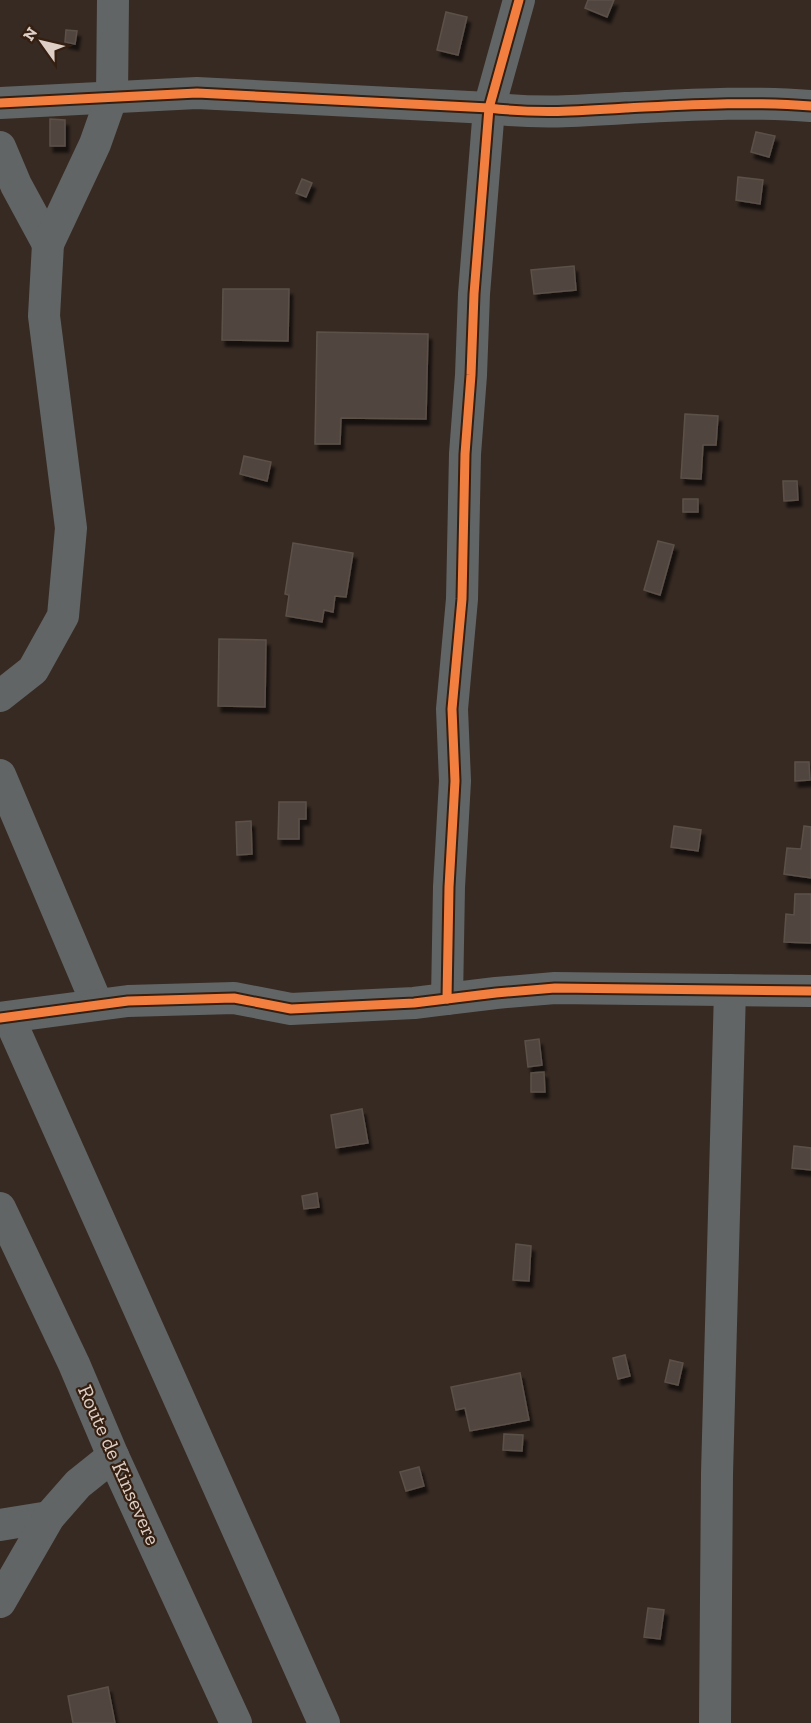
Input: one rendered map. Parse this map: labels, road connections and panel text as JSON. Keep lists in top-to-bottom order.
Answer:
{
  "streets": {
    "street": ["Route de Kinsevere"]
  },
  "north": "top left"
}
